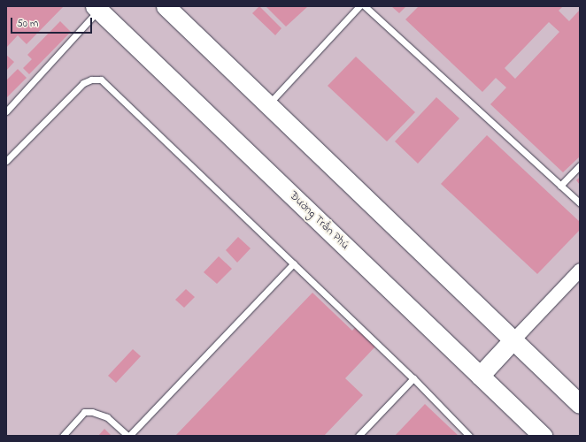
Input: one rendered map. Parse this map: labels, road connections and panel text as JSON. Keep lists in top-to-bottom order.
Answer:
{
  "streets": {
    "main road": ["Đường Trần Phú"]
  },
  "scale_bar": "50 m"
}
